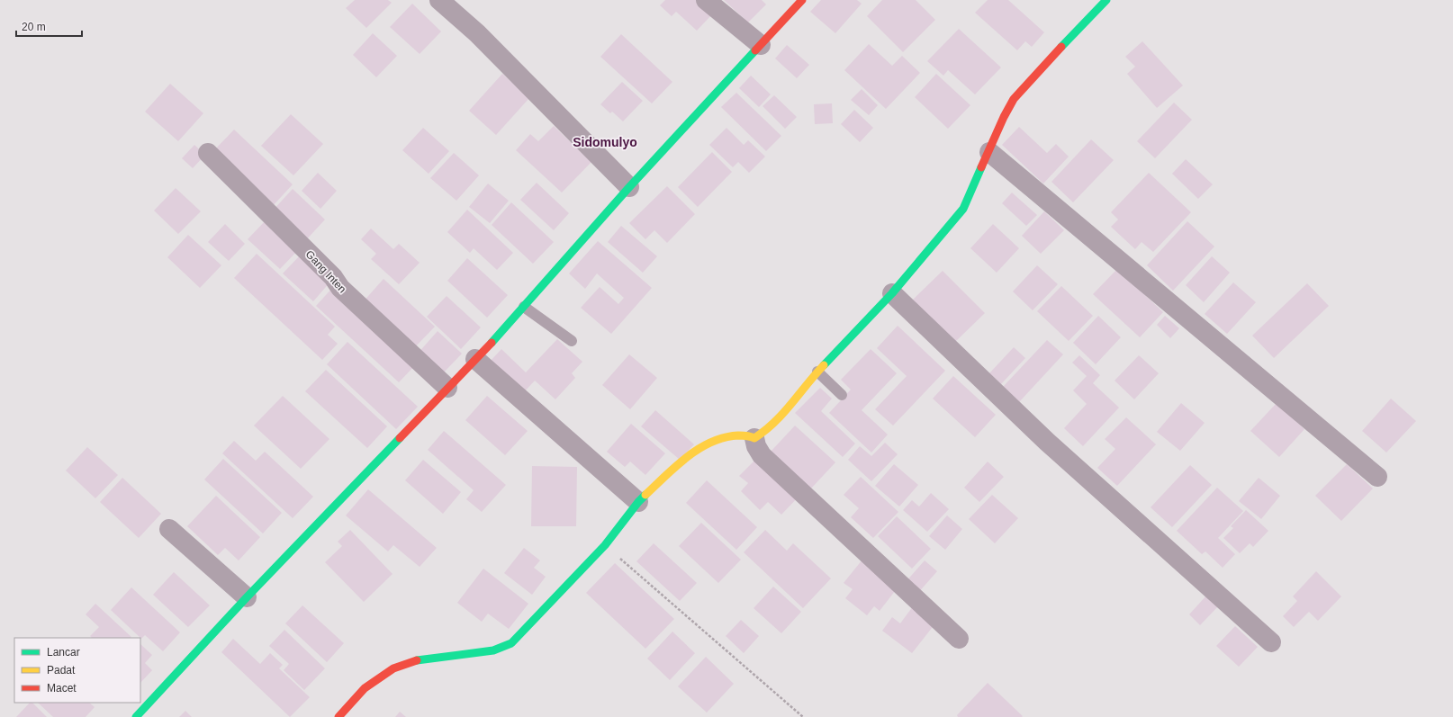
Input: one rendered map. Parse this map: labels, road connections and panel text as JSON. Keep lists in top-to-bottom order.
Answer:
{
  "streets": {
    "street": ["Gang Inten"]
  },
  "districts": ["Sidomulyo"],
  "legend": ["Lancar", "Padat", "Macet"],
  "scale_bar": "20 m"
}
